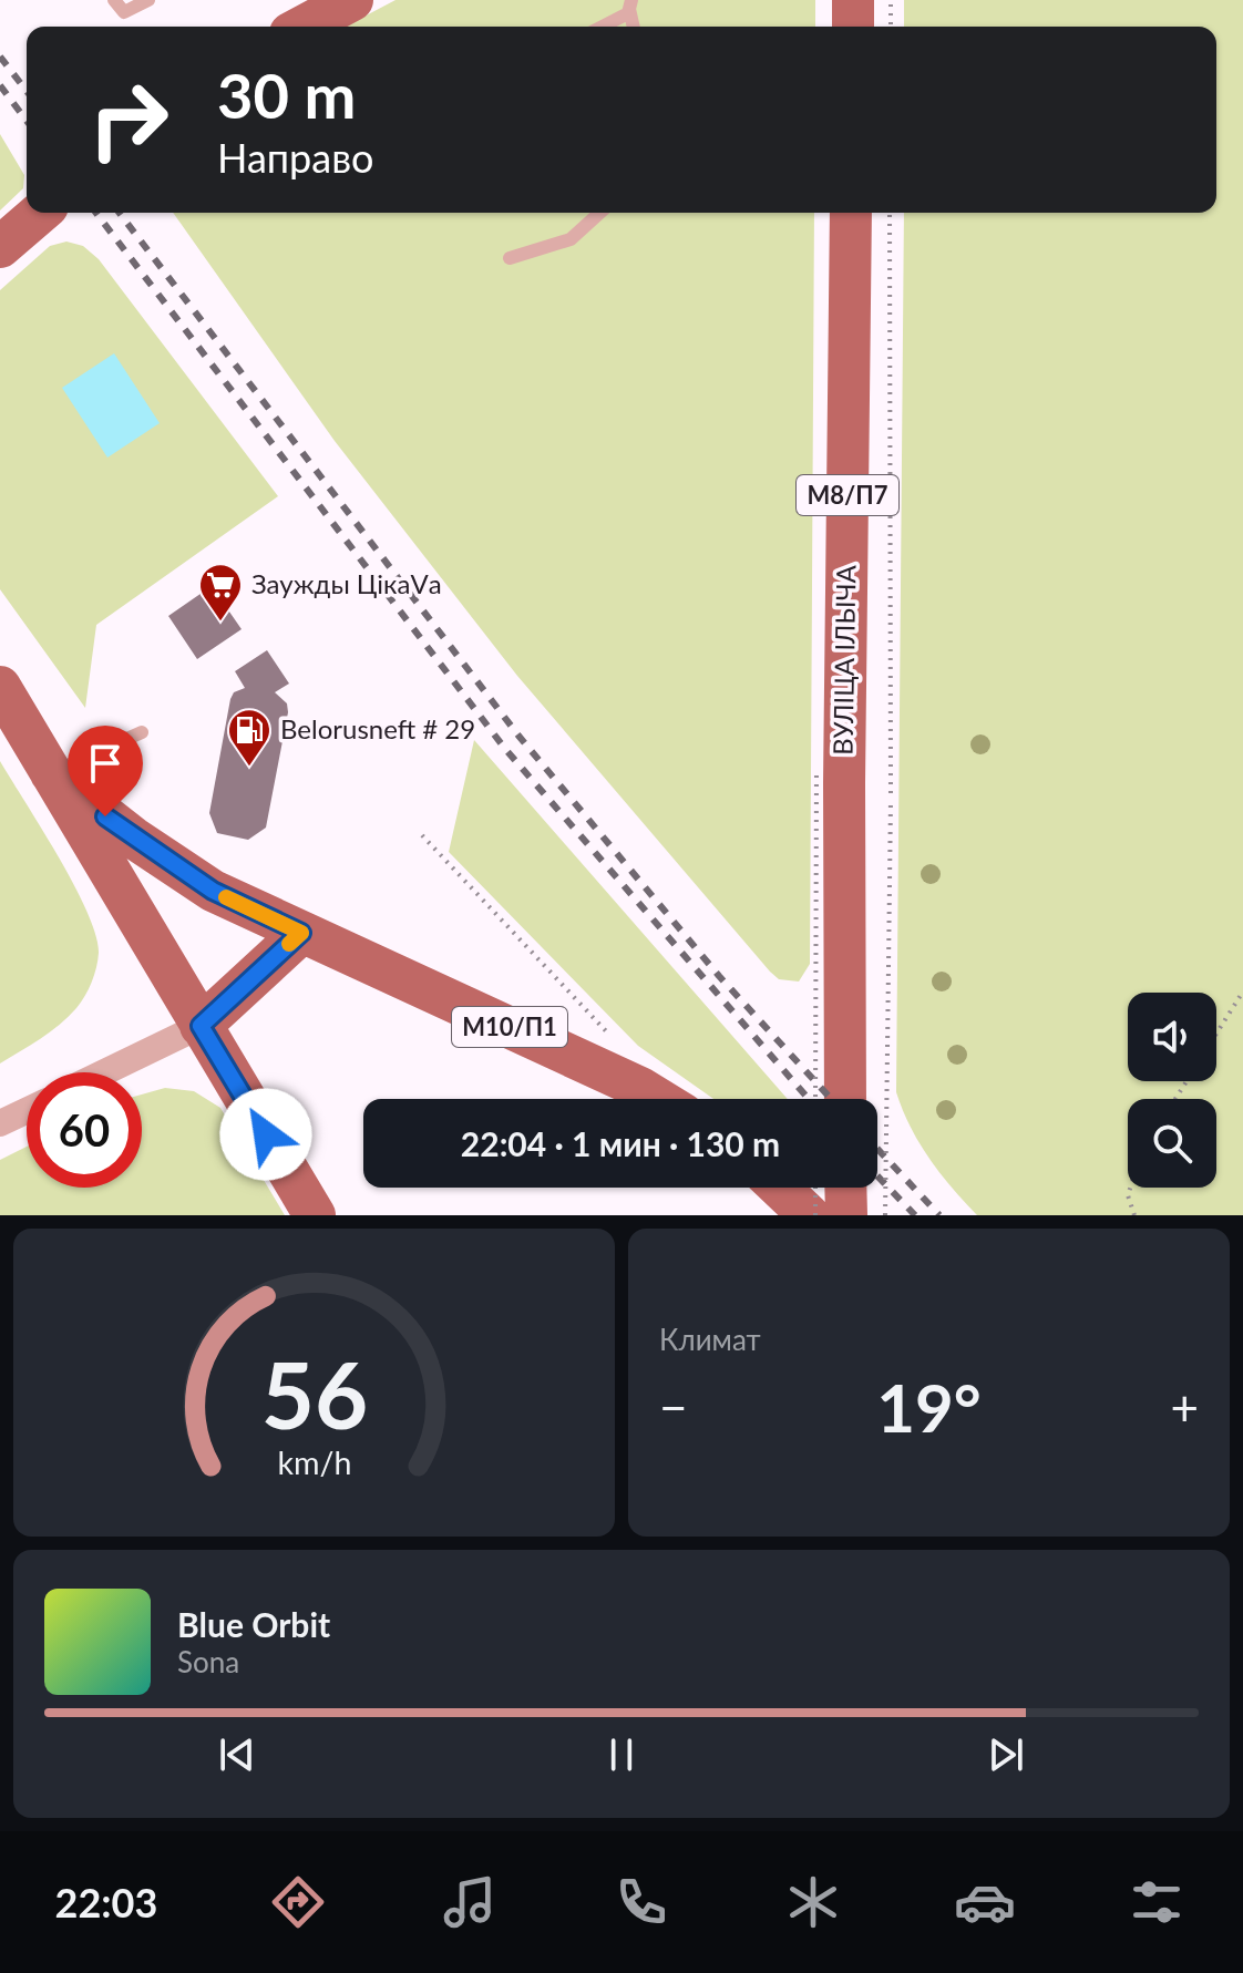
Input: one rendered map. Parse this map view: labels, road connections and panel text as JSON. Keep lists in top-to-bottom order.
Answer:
{
  "streets": {
    "main road": ["М8/П7", "ВУЛІЦА ІЛЬІЧА", "М10/П1"]
  },
  "places": {
    "supermarket": ["Заужды ЦікаVа"],
    "fuel station": ["Belorusneft # 29"]
  },
  "page": {
    "turn": ["30 m", "Направо"],
    "limit": "60",
    "trip": "22:04 · 1 мин · 130 m",
    "tile": "Климат",
    "heat": ["−", "19°", "+"],
    "song": ["Blue Orbit", "Sona"],
    "tabs": "22:03",
    "gauge": ["56", "km/h"]
  }
}
